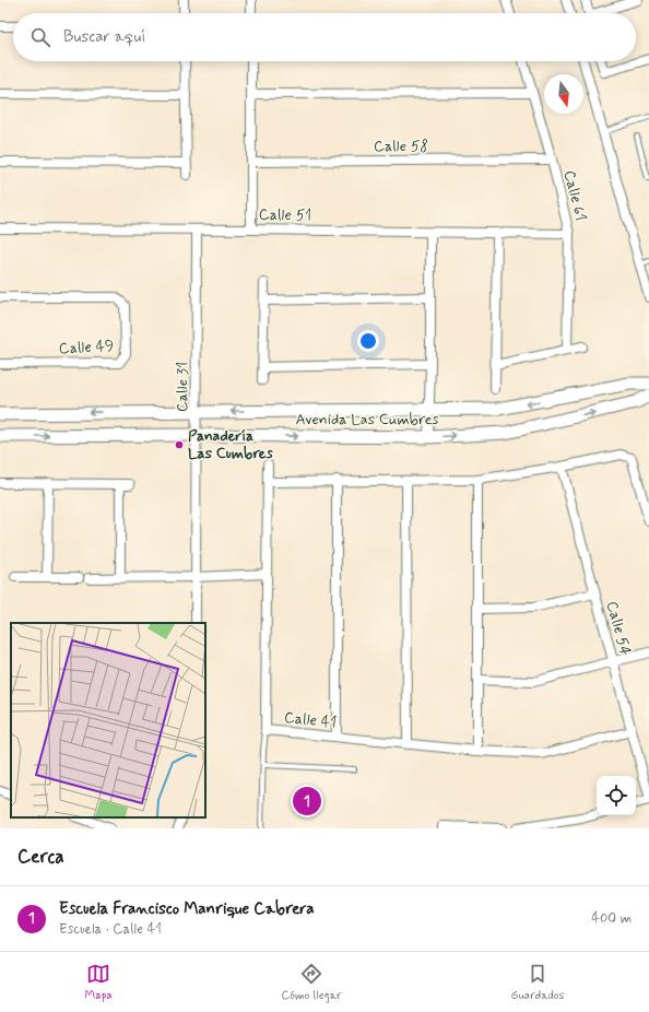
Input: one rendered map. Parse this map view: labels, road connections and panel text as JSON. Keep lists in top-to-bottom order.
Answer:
{
  "streets": {
    "street": [
      "Calle 58",
      "Calle 61",
      "Calle 51",
      "Calle 49",
      "Calle 31",
      "Avenida Las Cumbres",
      "Calle 54",
      "Calle 41"
    ]
  },
  "crossings": [
    ["Calle 58", "Calle 61"],
    ["Calle 61", "Calle 51"],
    ["Calle 51", "Calle 31"],
    ["Calle 31", "Avenida Las Cumbres"],
    ["Calle 54", "Calle 41"]
  ],
  "places": ["Panadería Las Cumbres"],
  "north": "bottom",
  "page": {
    "search": "Buscar aquí",
    "pins": "1",
    "heading": "Cerca",
    "list": [
      {
        "mark": "1",
        "name": "Escuela Francisco Manrique Cabrera",
        "note": "Escuela · Calle 41",
        "value": "400 m"
      }
    ],
    "nav": ["Mapa", "Cómo llegar", "Guardados"]
  }
}
